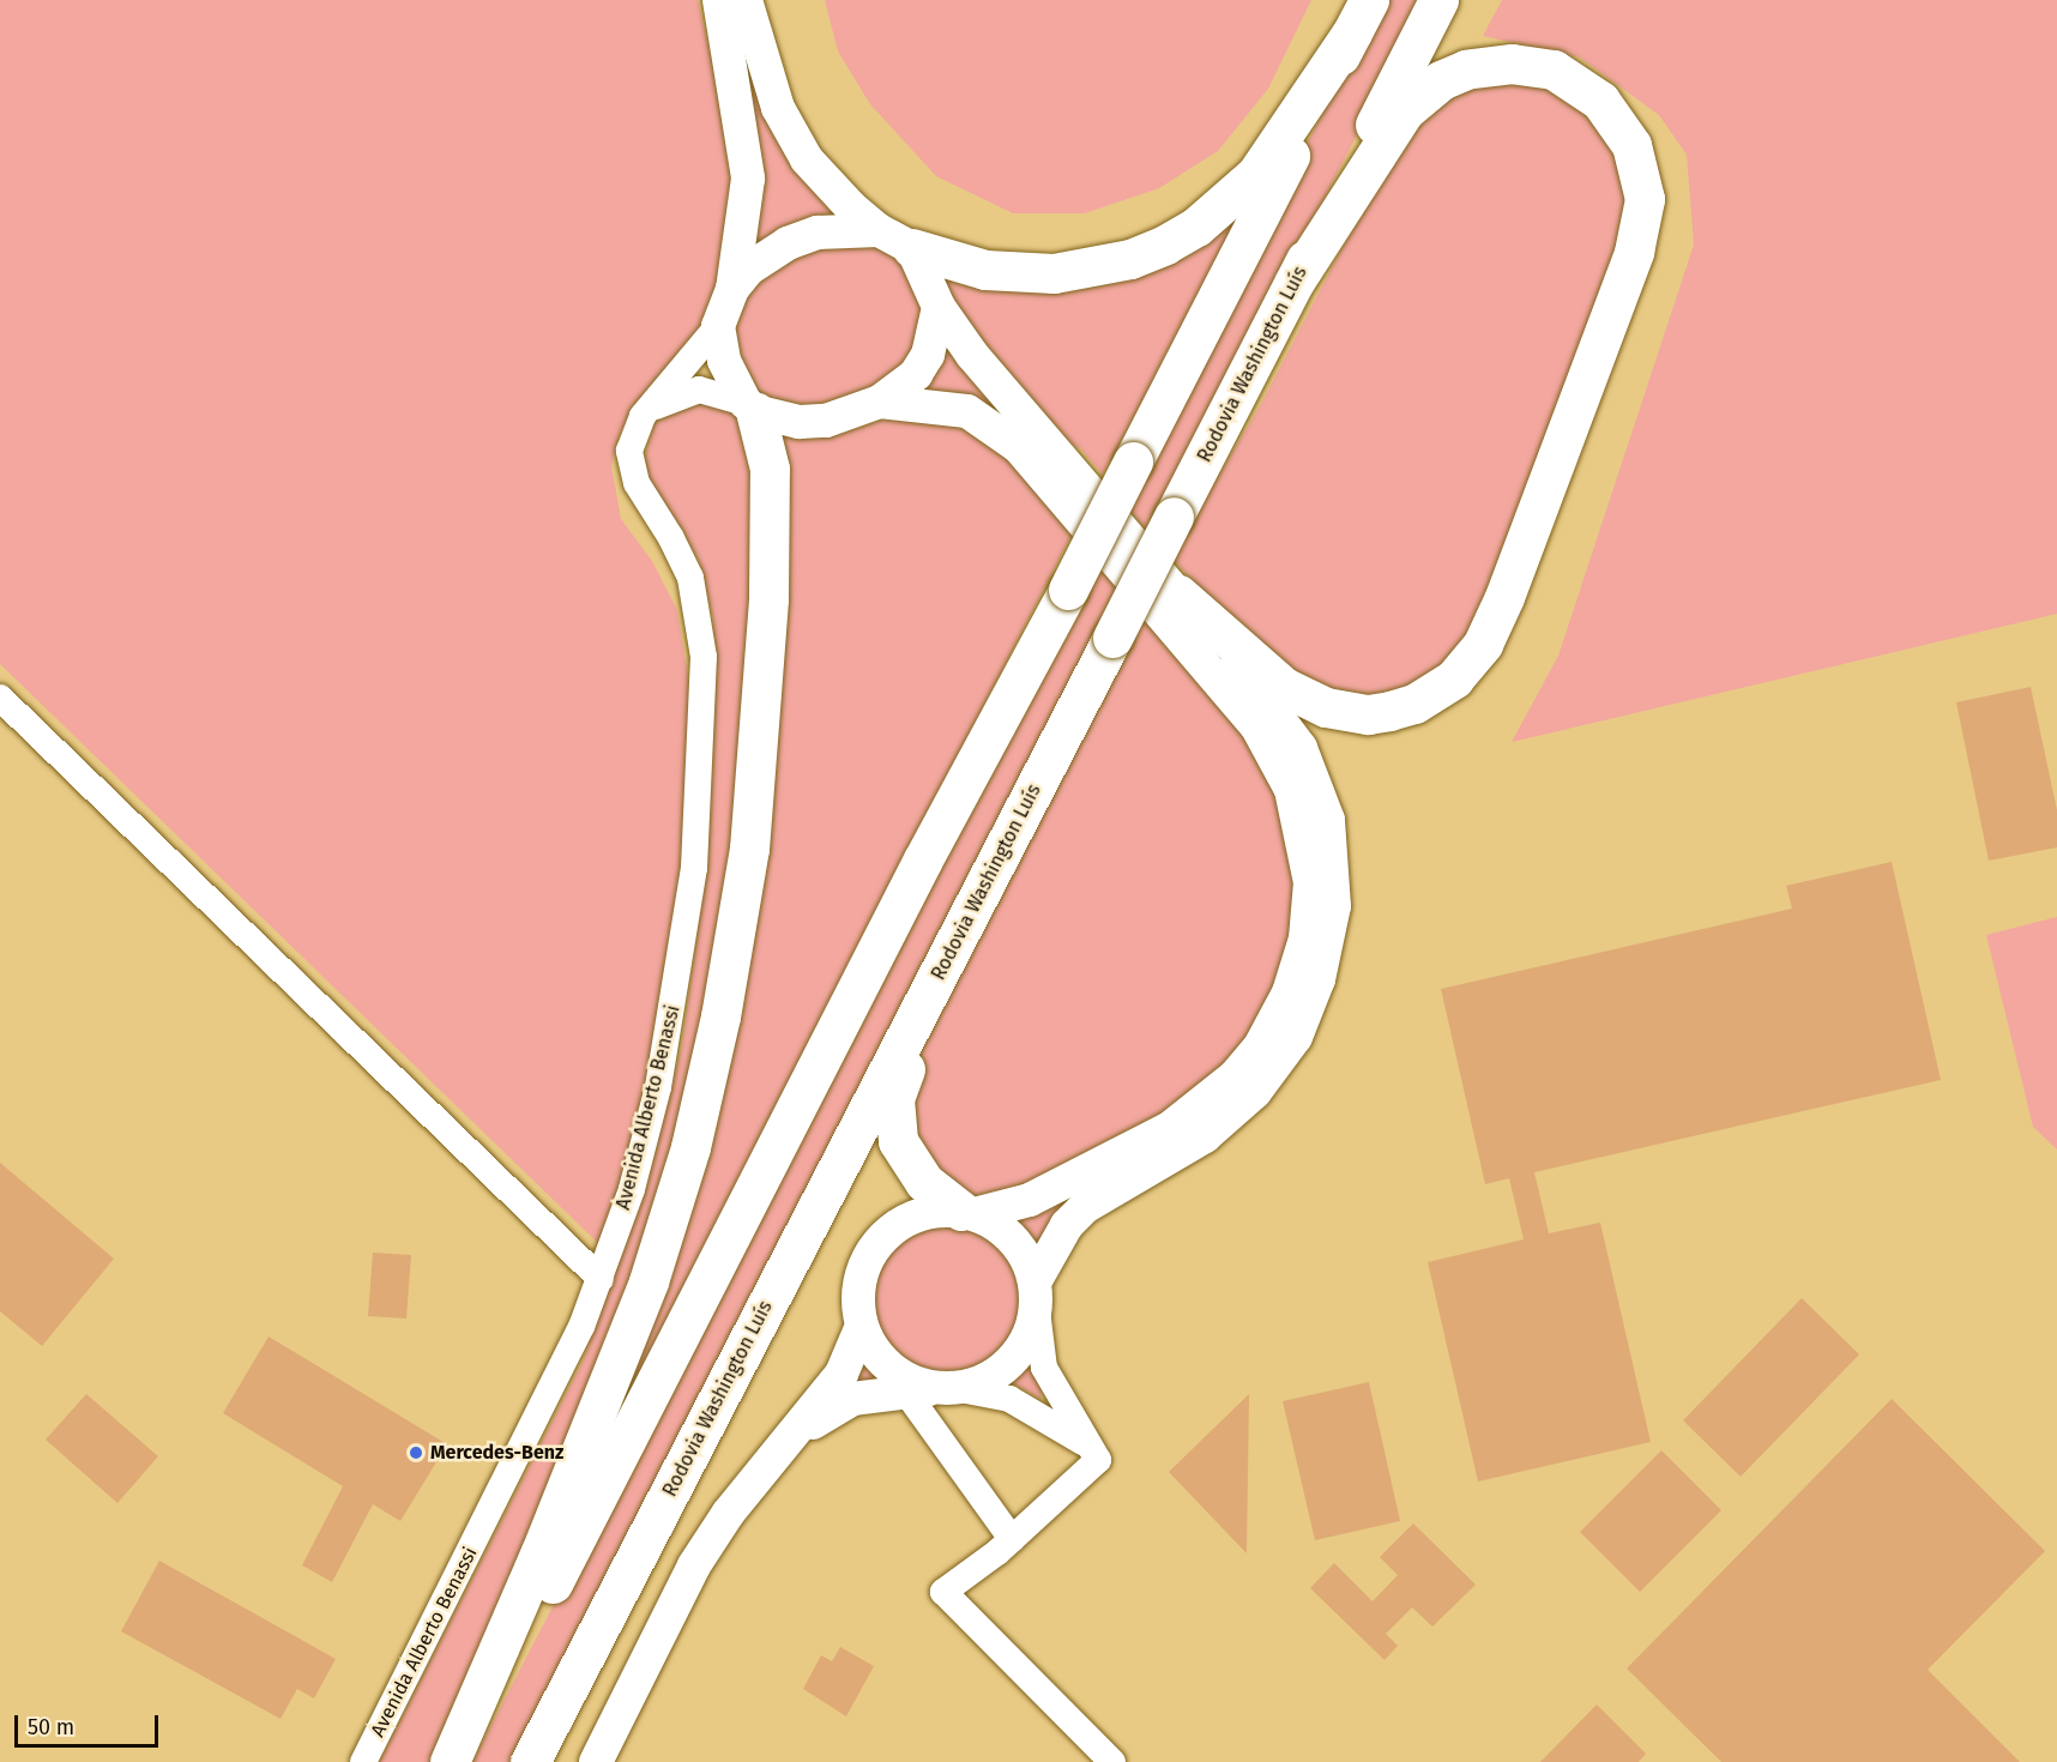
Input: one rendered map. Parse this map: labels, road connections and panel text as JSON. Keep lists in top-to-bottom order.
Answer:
{
  "streets": {
    "highway": ["Rodovia Washington Luís"],
    "street": ["Avenida Alberto Benassi"]
  },
  "places": ["Mercedes-Benz"],
  "scale_bar": "50 m"
}
